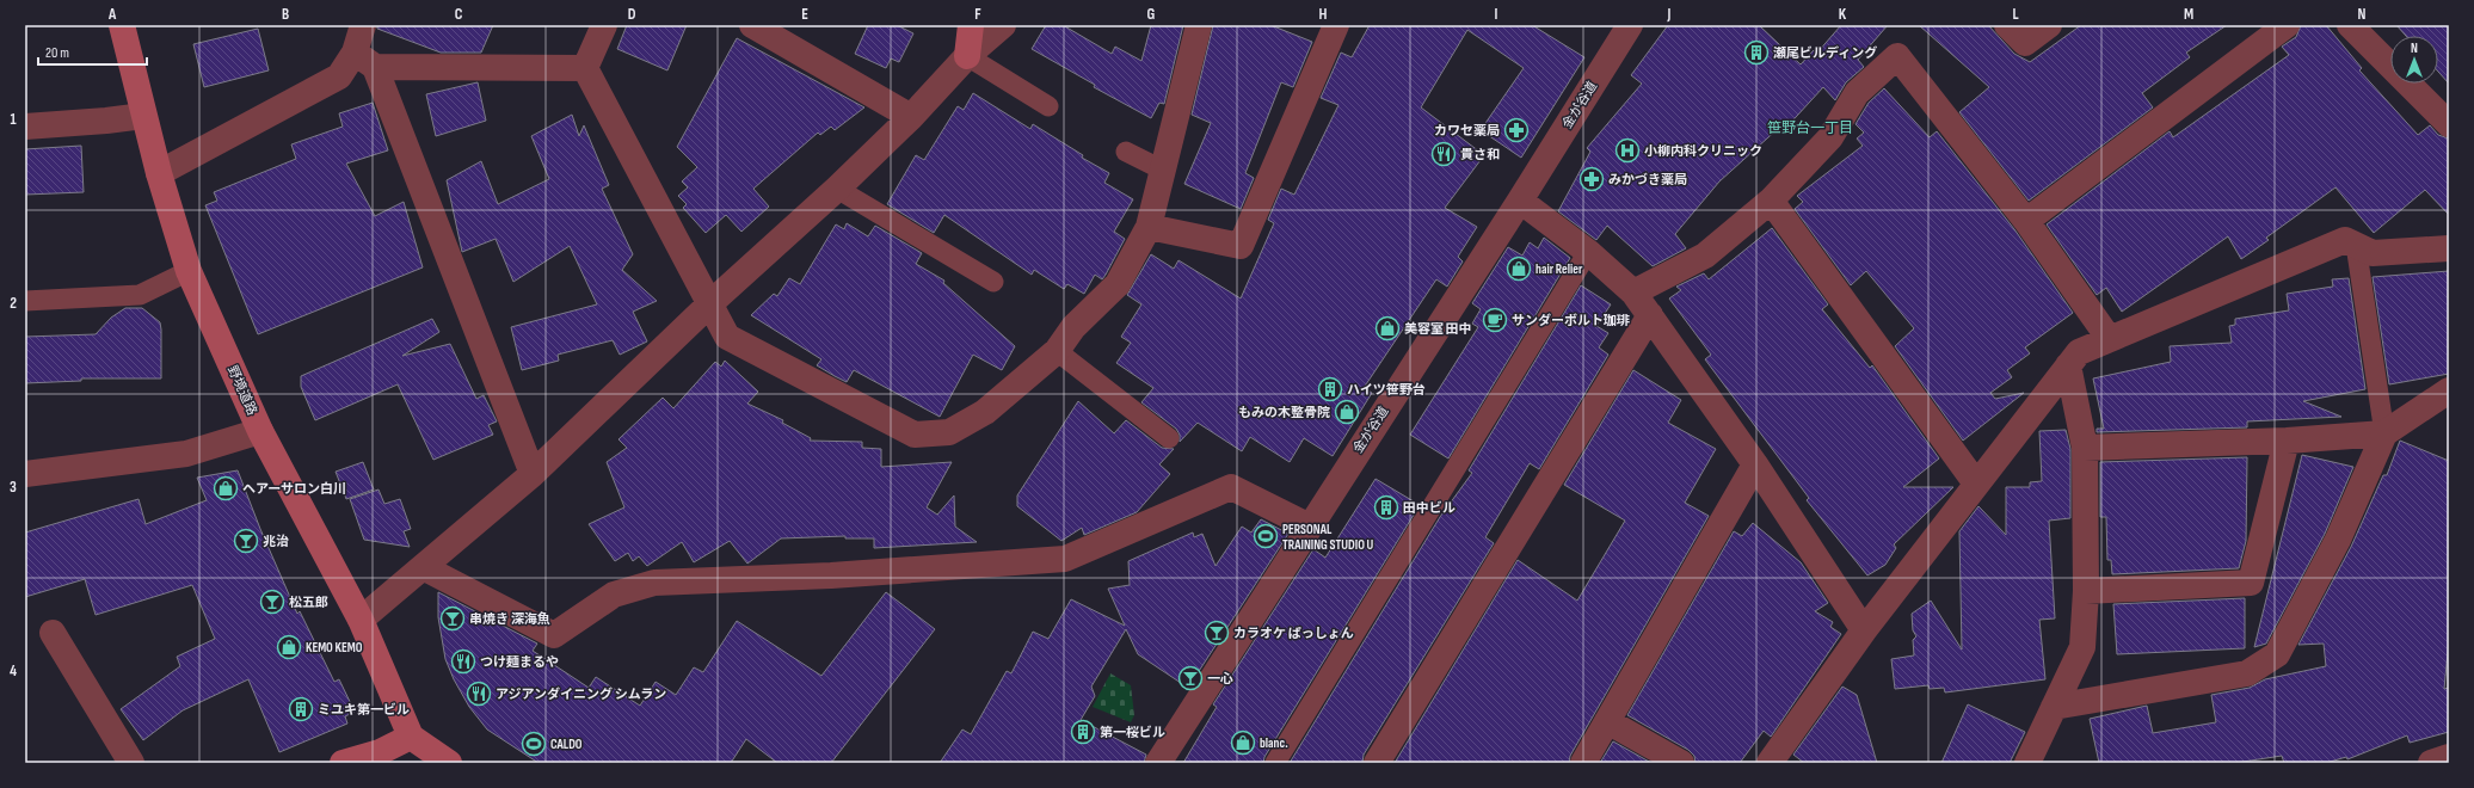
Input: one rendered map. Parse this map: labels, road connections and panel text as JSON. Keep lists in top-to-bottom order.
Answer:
{
  "streets": {
    "street": ["金が谷道", "野境道路"]
  },
  "districts": ["笹野台一丁目"],
  "places": {
    "building": [
      "瀬尾ビルディング",
      "ハイツ笹野台",
      "田中ビル",
      "ミユキ第一ビル",
      "第一桜ビル"
    ],
    "pharmacy": ["カワセ薬局", "みかづき薬局"],
    "hospital": ["小柳内科クリニック"],
    "restaurant": ["貴さ和", "つけ麺まるや", "アジアンダイニング シムラン"],
    "shop": [
      "hair Relier",
      "美容室 田中",
      "もみの木整骨院",
      "ヘアーサロン白川",
      "KEMO KEMO",
      "blanc."
    ],
    "cafe": ["サンダーボルト珈琲"],
    "sports": ["PERSONAL TRAINING STUDIO U", "CALDO"],
    "bar": [
      "兆治",
      "松五郎",
      "串焼き 深海魚",
      "カラオケ ぱっしょん",
      "一心"
    ]
  },
  "scale_bar": "20 m",
  "north": "top",
  "grid": {
    "columns": [
      "A",
      "B",
      "C",
      "D",
      "E",
      "F",
      "G",
      "H",
      "I",
      "J",
      "K",
      "L",
      "M",
      "N"
    ],
    "rows": [
      "1",
      "2",
      "3",
      "4"
    ]
  }
}
